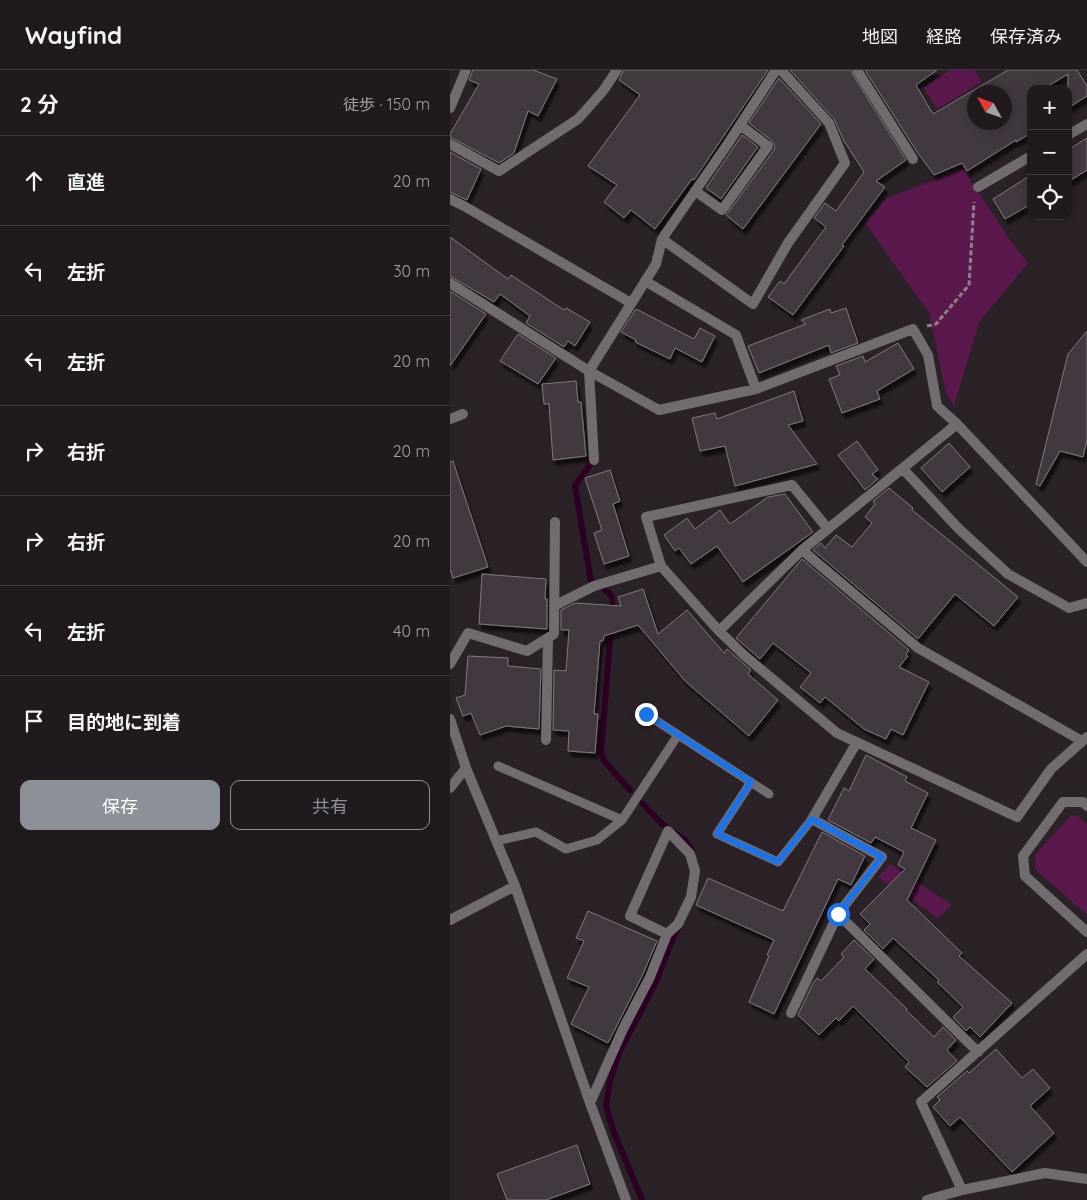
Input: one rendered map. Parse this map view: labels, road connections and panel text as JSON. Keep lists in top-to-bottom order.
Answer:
{
  "north": "top left",
  "page": {
    "header": "Wayfind",
    "nav": ["地図", "経路", "保存済み"],
    "heading": ["2 分", "徒歩 · 150 m"],
    "map_buttons": ["+", "−"],
    "list": [
      ["直進", "20 m"],
      ["左折", "30 m"],
      ["左折", "20 m"],
      ["右折", "20 m"],
      ["右折", "20 m"],
      ["左折", "40 m"],
      "目的地に到着"
    ],
    "buttons": ["保存", "共有"]
  }
}
